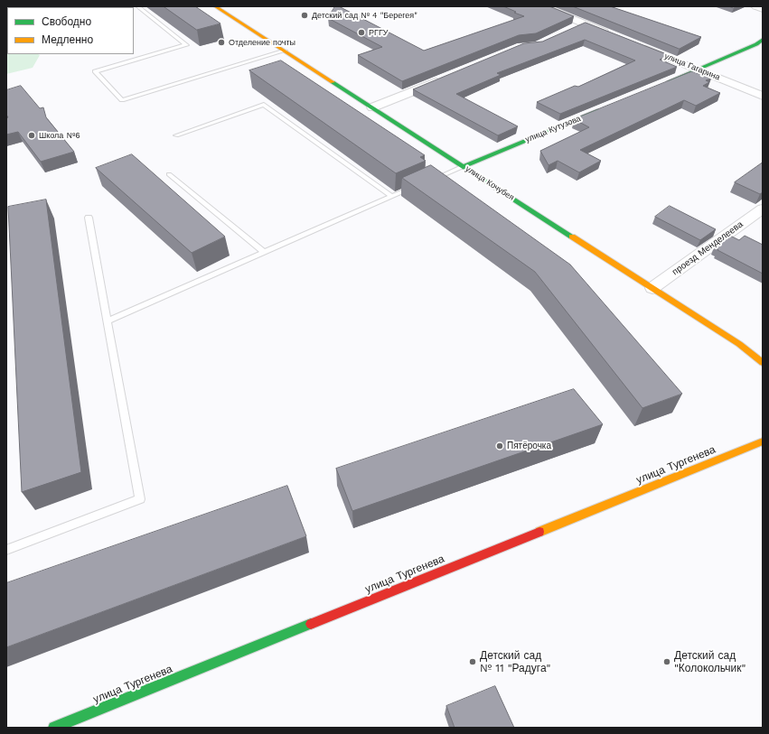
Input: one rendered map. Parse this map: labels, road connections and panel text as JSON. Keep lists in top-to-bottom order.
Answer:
{
  "streets": {
    "street": [
      "улица Гагарина",
      "улица Кутузова",
      "улица Кочубея",
      "проезд Менделеева",
      "улица Тургенева"
    ]
  },
  "crossings": [
    ["улица Кутузова", "улица Кочубея"],
    ["улица Кочубея", "проезд Менделеева"]
  ],
  "places": [
    "Детский сад № 4 \"Берегея\"",
    "РГГУ",
    "Отделение почты",
    "Школа №6",
    "Пятёрочка",
    "Детский сад № 11 \"Радуга\"",
    "Детский сад \"Колокольчик\""
  ],
  "legend": ["Свободно", "Медленно"]
}
